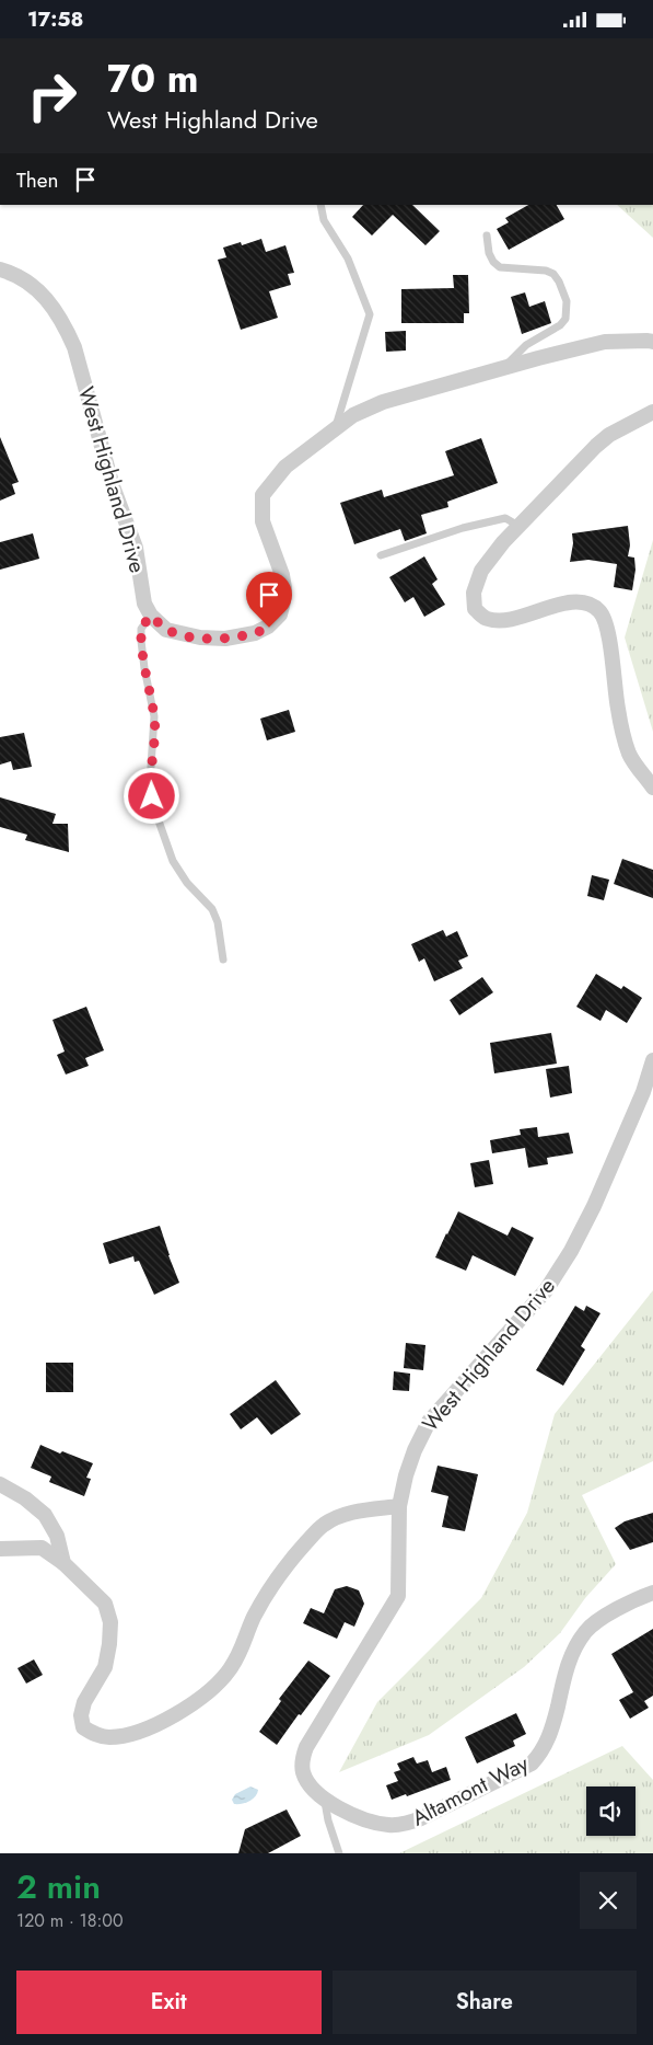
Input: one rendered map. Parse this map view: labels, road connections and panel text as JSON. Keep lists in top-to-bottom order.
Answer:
{
  "streets": {
    "street": ["West Highland Drive", "Altamont Way"]
  },
  "crossings": [
    ["West Highland Drive", "Altamont Way"]
  ],
  "page": {
    "status": "17:58",
    "turn": ["70 m", "West Highland Drive"],
    "then": "Then",
    "heading": ["2 min", "120 m · 18:00"],
    "buttons": ["Exit", "Share"]
  }
}
